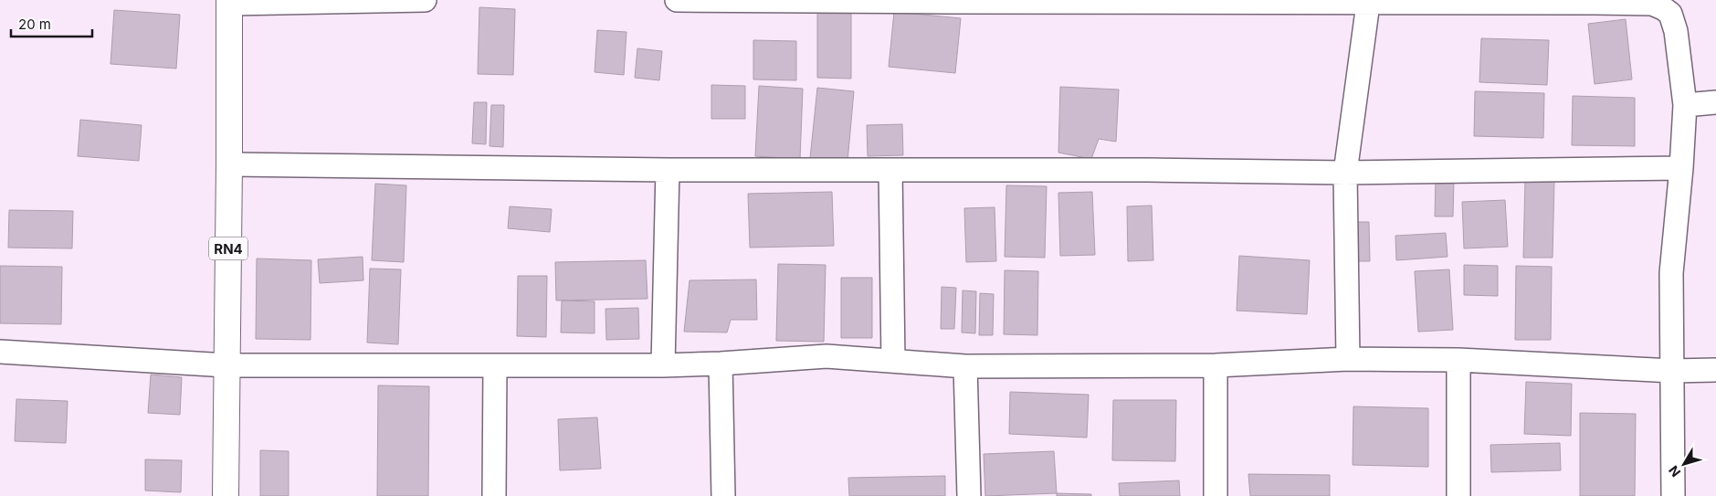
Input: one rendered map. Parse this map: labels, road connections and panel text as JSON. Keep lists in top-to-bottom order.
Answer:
{
  "streets": {
    "highway": ["RN4"]
  },
  "scale_bar": "20 m",
  "north": "bottom left"
}
